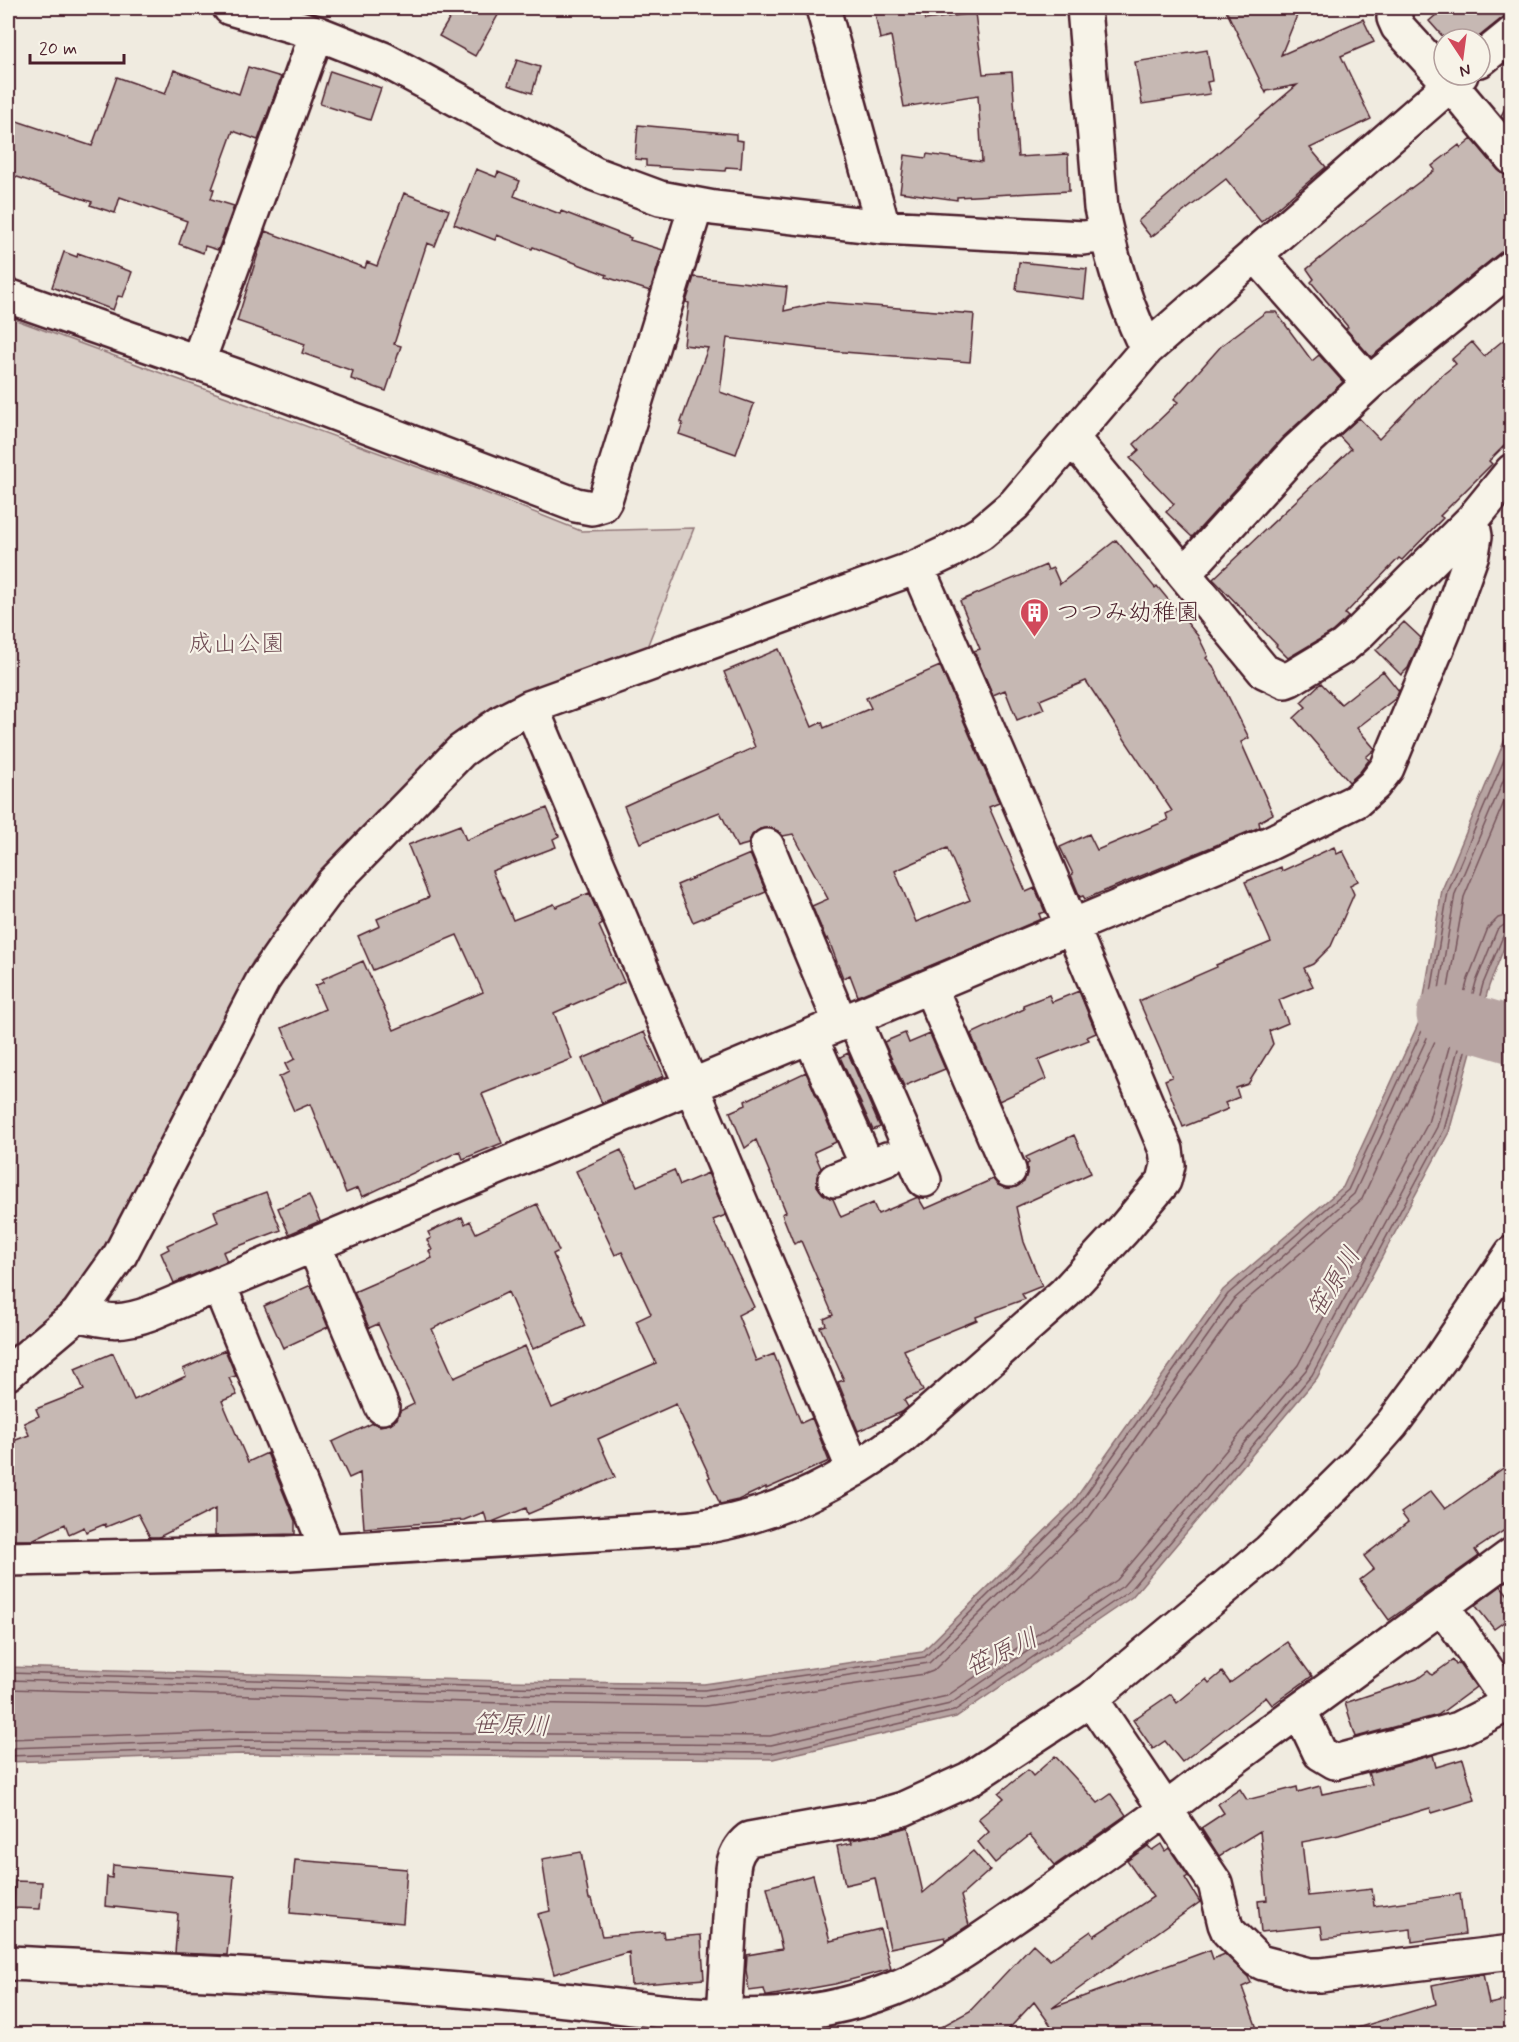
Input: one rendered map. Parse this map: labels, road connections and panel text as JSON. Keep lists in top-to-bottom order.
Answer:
{
  "water": ["笹原川"],
  "parks": ["成山公園"],
  "places": {
    "building": ["つつみ幼稚園"]
  },
  "scale_bar": "20 m",
  "north": "bottom"
}
